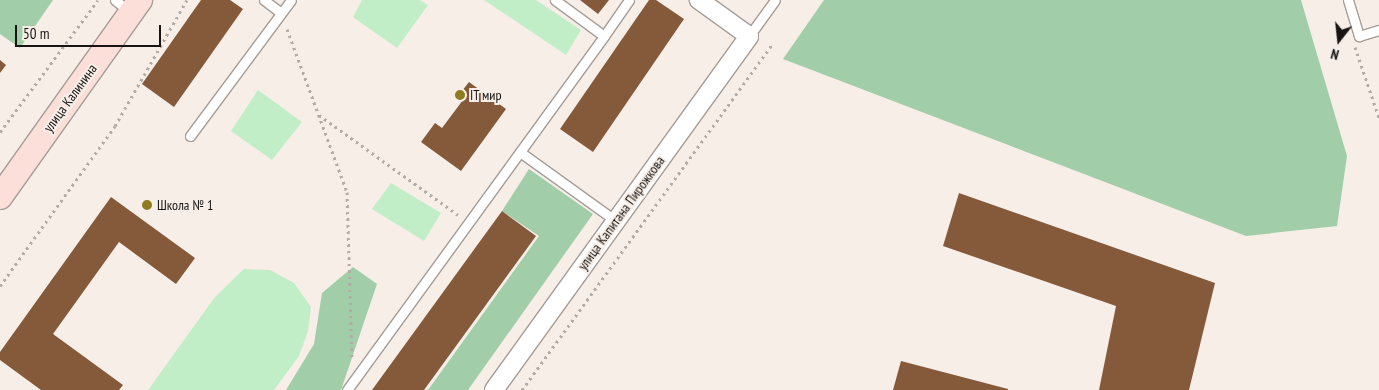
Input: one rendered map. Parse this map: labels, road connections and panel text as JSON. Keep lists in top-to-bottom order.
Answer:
{
  "streets": {
    "main road": ["улица Калинина"],
    "street": ["улица Капитана Пирожкова"]
  },
  "places": ["IT мир", "Школа № 1"],
  "scale_bar": "50 m",
  "north": "bottom"
}
